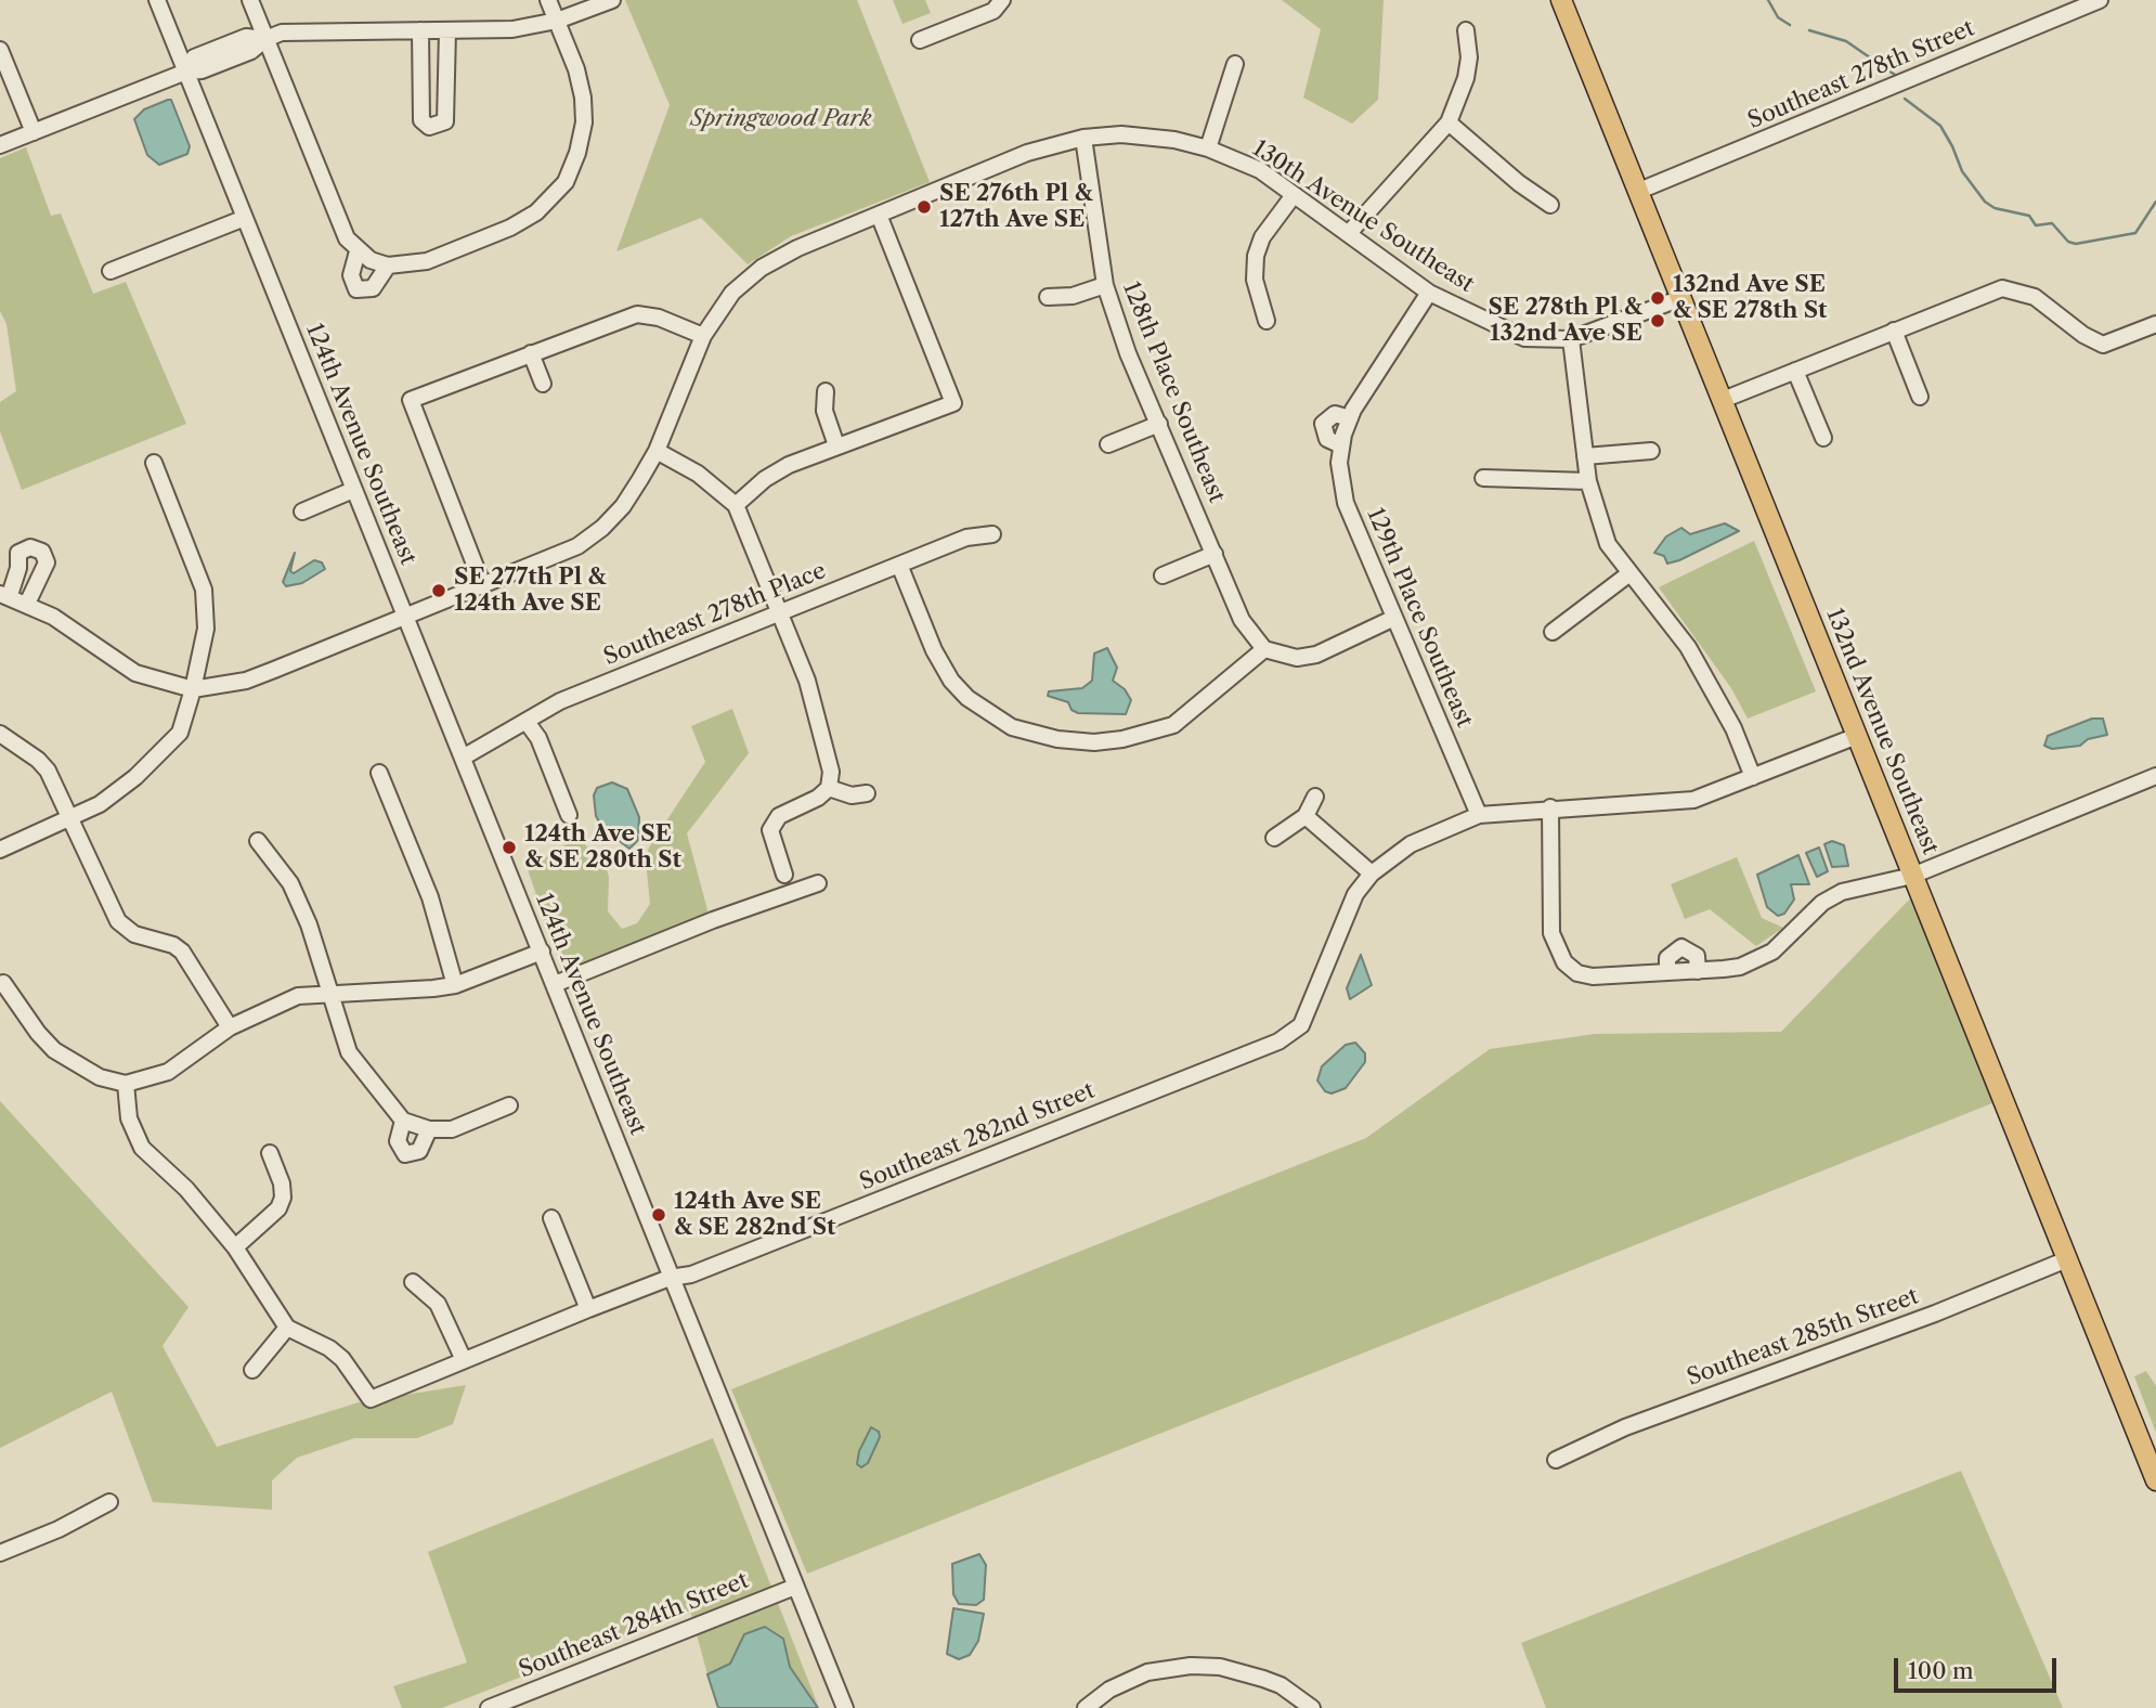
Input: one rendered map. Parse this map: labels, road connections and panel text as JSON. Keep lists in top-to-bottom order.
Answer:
{
  "streets": {
    "main road": ["132nd Avenue Southeast"],
    "street": [
      "Southeast 278th Street",
      "130th Avenue Southeast",
      "128th Place Southeast",
      "124th Avenue Southeast",
      "Southeast 278th Place",
      "129th Place Southeast",
      "Southeast 282nd Street",
      "Southeast 285th Street",
      "Southeast 284th Street"
    ]
  },
  "crossings": [
    ["Southeast 278th Street", "132nd Avenue Southeast"],
    ["130th Avenue Southeast", "128th Place Southeast"],
    ["130th Avenue Southeast", "124th Avenue Southeast"],
    ["124th Avenue Southeast", "Southeast 278th Place"],
    ["124th Avenue Southeast", "Southeast 282nd Street"],
    ["124th Avenue Southeast", "Southeast 284th Street"],
    ["132nd Avenue Southeast", "Southeast 285th Street"]
  ],
  "parks": ["Springwood Park"],
  "places": [
    "SE 276th Pl & 127th Ave SE",
    "132nd Ave SE & SE 278th St",
    "SE 278th Pl & 132nd Ave SE",
    "SE 277th Pl & 124th Ave SE",
    "124th Ave SE & SE 280th St",
    "124th Ave SE & SE 282nd St"
  ],
  "scale_bar": "100 m"
}
